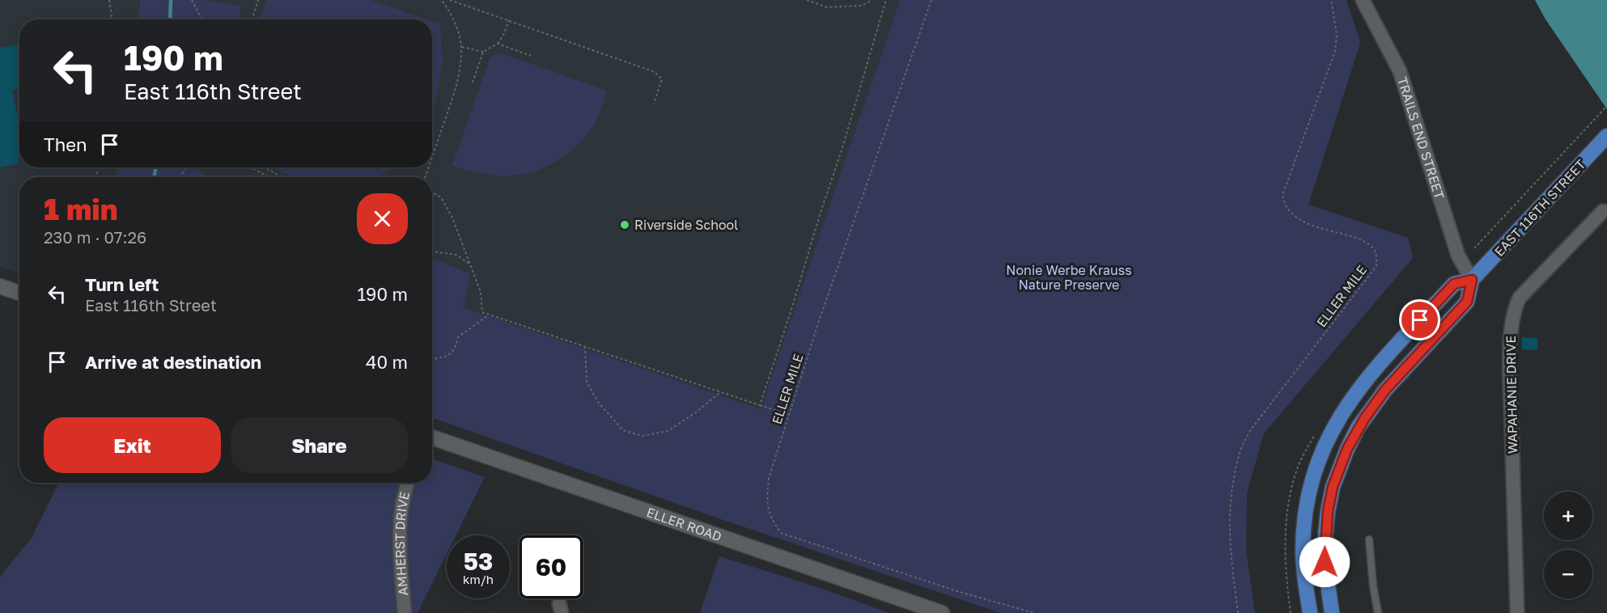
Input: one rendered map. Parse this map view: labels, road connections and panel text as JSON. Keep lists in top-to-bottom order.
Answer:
{
  "streets": {
    "main road": ["EAST 116TH STREET"],
    "street": [
      "TRAILS END STREET",
      "WAPAHANIE DRIVE",
      "ELLER ROAD",
      "AMHERST DRIVE"
    ],
    "path": ["ELLER MILE"]
  },
  "crossings": [
    ["TRAILS END STREET", "EAST 116TH STREET"]
  ],
  "parks": ["Nonie Werbe Krauss Nature Preserve"],
  "places": ["Riverside School"],
  "page": {
    "turn": ["190 m", "East 116th Street"],
    "then": "Then",
    "heading": ["1 min", "230 m · 07:26"],
    "list": [
      {
        "name": "Turn left",
        "note": "East 116th Street",
        "value": "190 m"
      },
      {
        "name": "Arrive at destination",
        "value": "40 m"
      }
    ],
    "buttons": ["Exit", "Share"],
    "map_buttons": ["+", "−"],
    "speed": "53 km/h",
    "limit": "60"
  }
}
